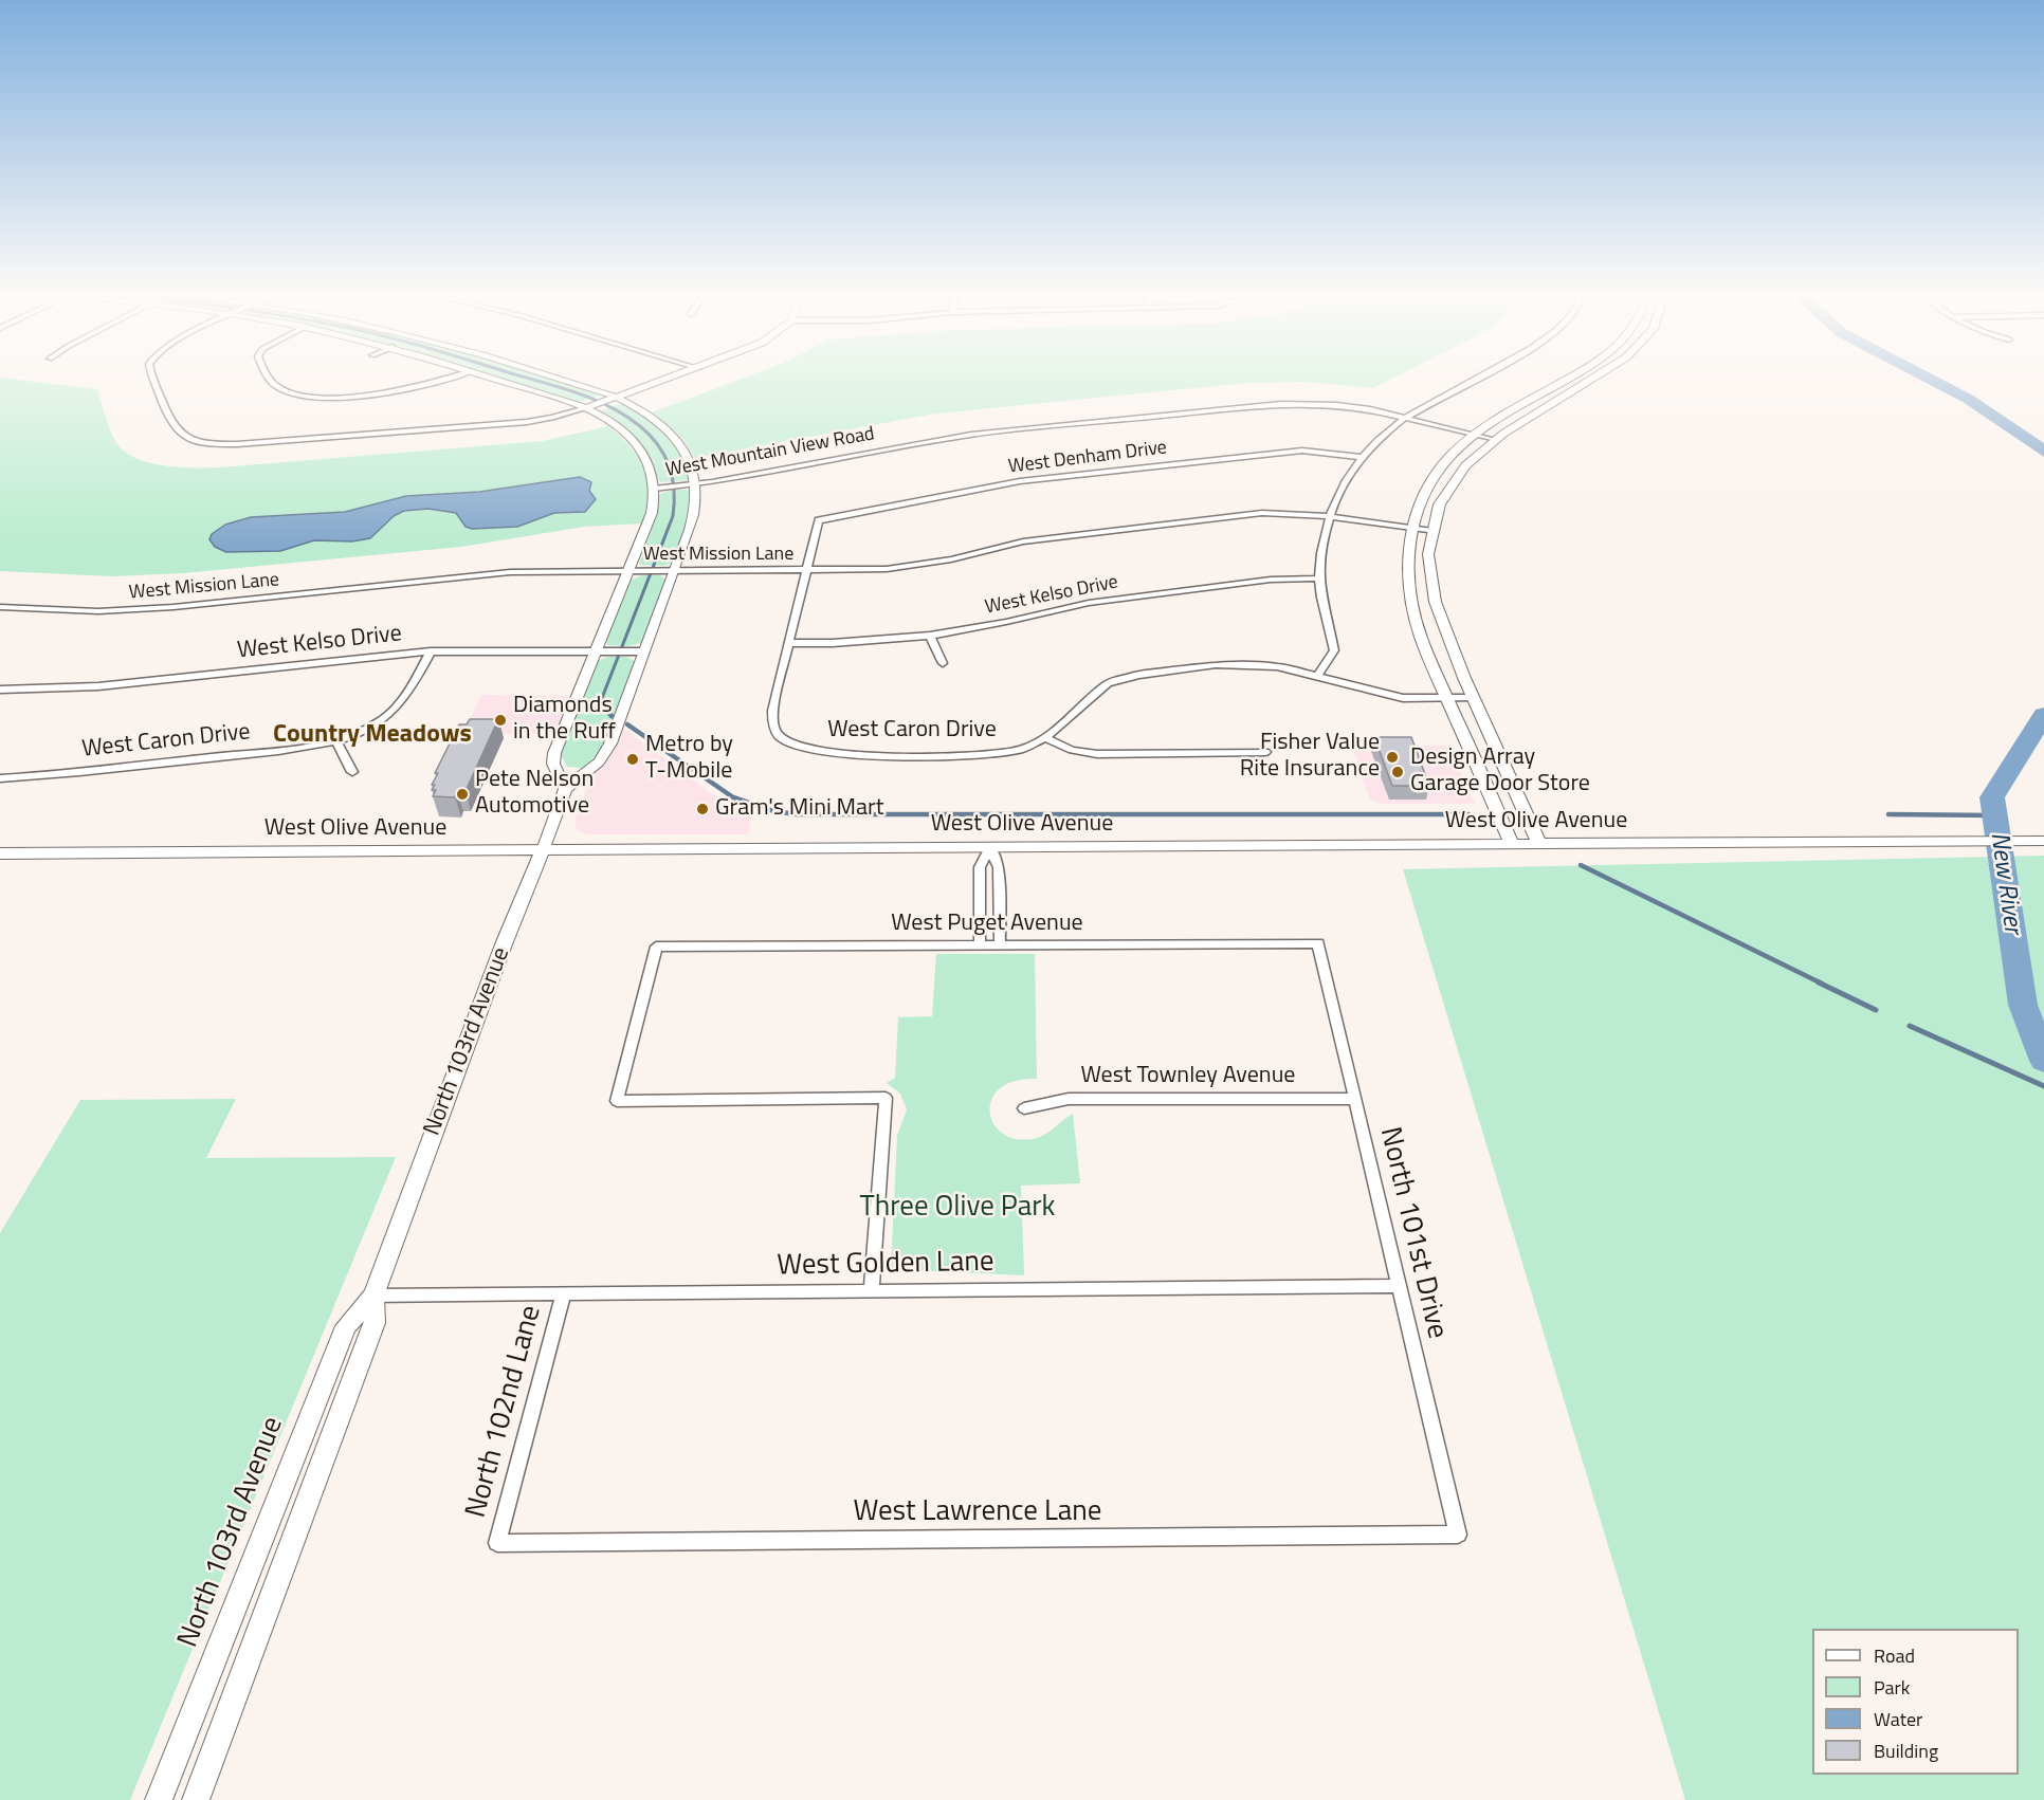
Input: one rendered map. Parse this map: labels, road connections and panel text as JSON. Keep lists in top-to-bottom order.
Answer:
{
  "streets": {
    "main road": ["West Olive Avenue", "North 103rd Avenue"],
    "street": [
      "West Mountain View Road",
      "West Denham Drive",
      "West Mission Lane",
      "West Kelso Drive",
      "West Caron Drive",
      "West Puget Avenue",
      "West Townley Avenue",
      "North 101st Drive",
      "West Golden Lane",
      "North 102nd Lane",
      "West Lawrence Lane"
    ]
  },
  "crossings": [
    ["West Denham Drive", "West Mission Lane"],
    ["West Kelso Drive", "West Caron Drive"],
    ["West Olive Avenue", "North 103rd Avenue"],
    ["West Puget Avenue", "North 101st Drive"],
    ["West Puget Avenue", "West Golden Lane"],
    ["North 103rd Avenue", "West Golden Lane"],
    ["West Townley Avenue", "North 101st Drive"],
    ["North 101st Drive", "West Golden Lane"],
    ["North 101st Drive", "West Lawrence Lane"],
    ["West Golden Lane", "North 102nd Lane"],
    ["North 102nd Lane", "West Lawrence Lane"]
  ],
  "districts": ["Country Meadows"],
  "water": ["New River"],
  "parks": ["Three Olive Park"],
  "places": [
    "Diamonds in the Ruff",
    "Fisher Value Rite Insurance",
    "Metro by T-Mobile",
    "Design Array Garage Door Store",
    "Pete Nelson Automotive",
    "Gram's Mini Mart"
  ],
  "legend": [
    "Road",
    "Park",
    "Water",
    "Building"
  ]
}
